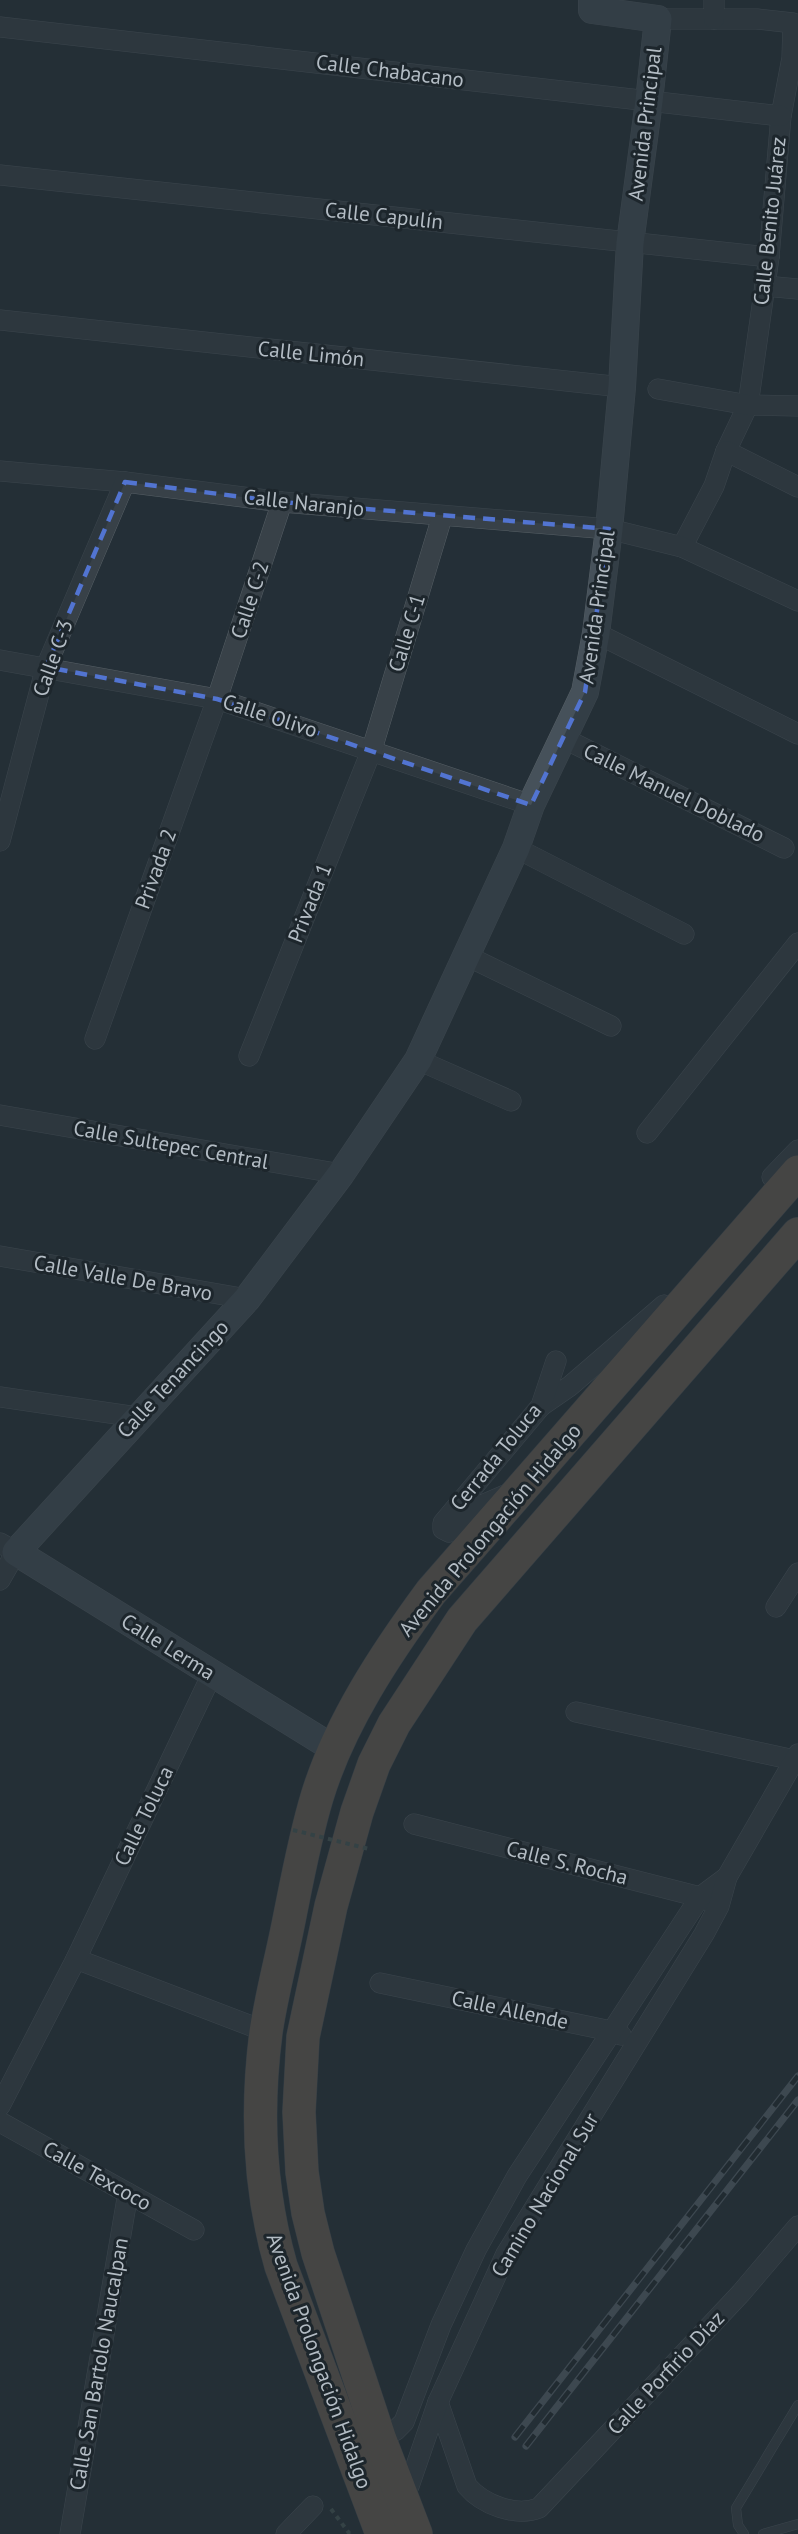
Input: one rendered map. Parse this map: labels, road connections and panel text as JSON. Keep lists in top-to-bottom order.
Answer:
{
  "streets": {
    "highway": ["Avenida Prolongación Hidalgo"],
    "street": [
      "Calle Chabacano",
      "Avenida Principal",
      "Calle Capulín",
      "Calle Benito Juárez",
      "Calle Limón",
      "Calle Naranjo",
      "Calle C-2",
      "Calle C-1",
      "Calle C-3",
      "Calle Olivo",
      "Calle Manuel Doblado",
      "Privada 2",
      "Privada 1",
      "Calle Sultepec Central",
      "Calle Valle De Bravo",
      "Calle Tenancingo",
      "Cerrada Toluca",
      "Calle Lerma",
      "Calle Toluca",
      "Calle S. Rocha",
      "Calle Allende",
      "Calle Texcoco",
      "Camino Nacional Sur",
      "Calle San Bartolo Naucalpan",
      "Calle Porfirio Díaz"
    ]
  },
  "crossings": [
    ["Calle Chabacano", "Avenida Principal"],
    ["Calle Chabacano", "Calle Benito Juárez"],
    ["Avenida Principal", "Calle Capulín"],
    ["Avenida Principal", "Calle Benito Juárez"],
    ["Avenida Principal", "Calle Limón"],
    ["Avenida Principal", "Calle Naranjo"],
    ["Avenida Principal", "Calle Olivo"],
    ["Avenida Principal", "Calle Manuel Doblado"],
    ["Avenida Principal", "Calle Sultepec Central"],
    ["Avenida Principal", "Calle Tenancingo"],
    ["Calle Capulín", "Calle Benito Juárez"],
    ["Calle Benito Juárez", "Calle Naranjo"],
    ["Calle Naranjo", "Calle C-2"],
    ["Calle Naranjo", "Calle C-1"],
    ["Calle Naranjo", "Calle C-3"],
    ["Calle C-2", "Calle Olivo"],
    ["Calle C-2", "Privada 2"],
    ["Calle C-1", "Calle Olivo"],
    ["Calle C-1", "Privada 1"],
    ["Calle C-3", "Calle Olivo"],
    ["Calle Olivo", "Privada 2"],
    ["Calle Olivo", "Privada 1"],
    ["Calle Sultepec Central", "Calle Tenancingo"],
    ["Calle Valle De Bravo", "Calle Tenancingo"],
    ["Calle Tenancingo", "Calle Lerma"],
    ["Cerrada Toluca", "Avenida Prolongación Hidalgo"],
    ["Avenida Prolongación Hidalgo", "Calle Lerma"],
    ["Avenida Prolongación Hidalgo", "Camino Nacional Sur"],
    ["Calle Lerma", "Calle Toluca"],
    ["Calle S. Rocha", "Camino Nacional Sur"],
    ["Calle Allende", "Camino Nacional Sur"],
    ["Calle Texcoco", "Calle San Bartolo Naucalpan"],
    ["Camino Nacional Sur", "Calle Porfirio Díaz"]
  ]
}
